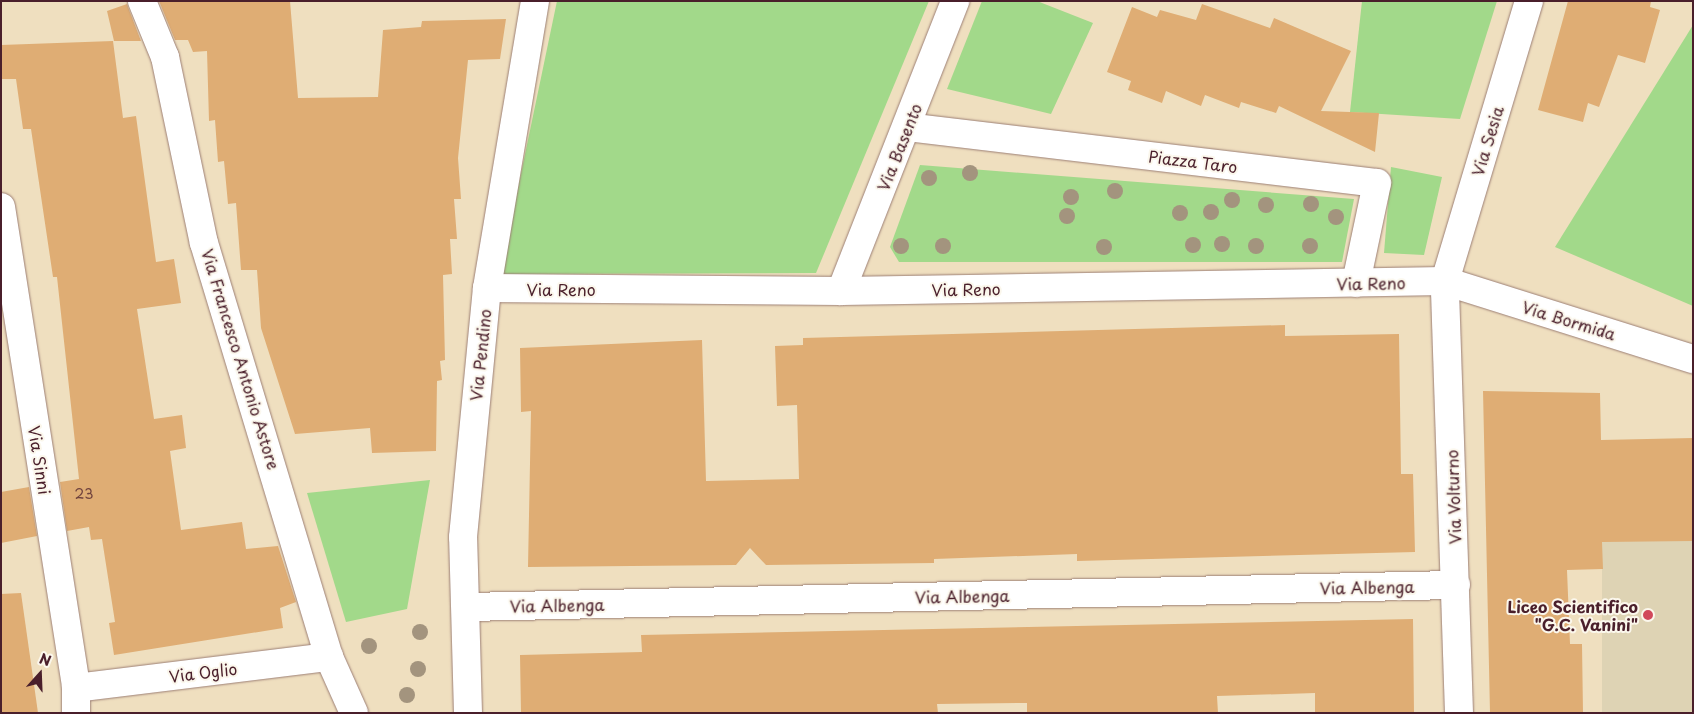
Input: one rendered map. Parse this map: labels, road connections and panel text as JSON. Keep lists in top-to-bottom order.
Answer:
{
  "streets": {
    "street": [
      "Via Sesia",
      "Via Basento",
      "Piazza Taro",
      "Via Reno",
      "Via Bormida",
      "Via Pendino",
      "Via Francesco Antonio Astore",
      "Via Sinni",
      "Via Volturno",
      "Via Albenga",
      "Via Oglio"
    ]
  },
  "crossings": [
    ["Via Sesia", "Via Reno"],
    ["Via Sesia", "Via Bormida"],
    ["Via Sesia", "Via Volturno"],
    ["Via Basento", "Piazza Taro"],
    ["Via Basento", "Via Reno"],
    ["Piazza Taro", "Via Reno"],
    ["Via Reno", "Via Bormida"],
    ["Via Reno", "Via Pendino"],
    ["Via Reno", "Via Volturno"],
    ["Via Bormida", "Via Volturno"],
    ["Via Pendino", "Via Albenga"],
    ["Via Francesco Antonio Astore", "Via Oglio"],
    ["Via Sinni", "Via Oglio"],
    ["Via Volturno", "Via Albenga"]
  ],
  "places": ["Liceo Scientifico \"G.C. Vanini\""],
  "house_numbers": ["23"],
  "north": "top"
}
